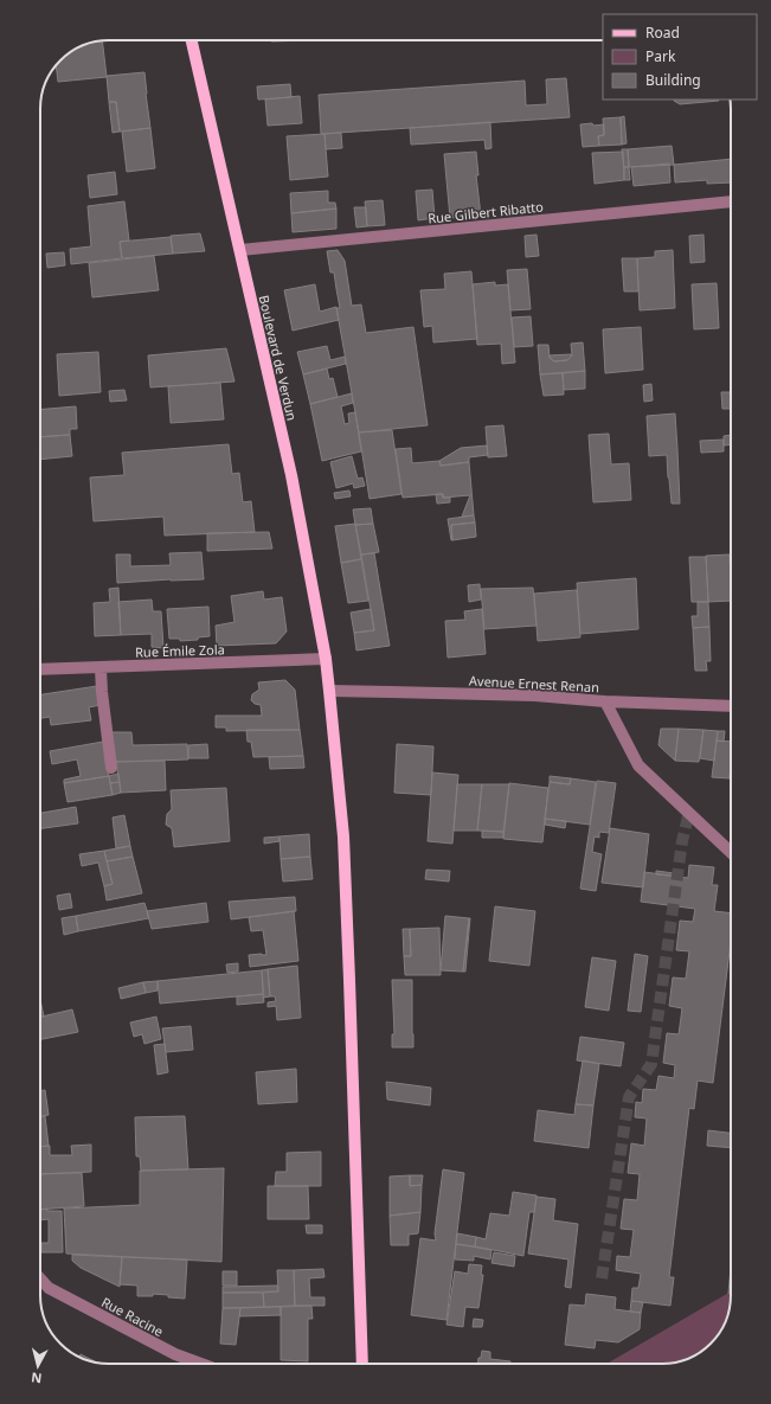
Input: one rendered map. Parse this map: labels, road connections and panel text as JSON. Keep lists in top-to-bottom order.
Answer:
{
  "streets": {
    "main road": ["Boulevard de Verdun"],
    "street": [
      "Rue Gilbert Ribatto",
      "Rue Émile Zola",
      "Avenue Ernest Renan",
      "Rue Racine"
    ]
  },
  "crossings": [
    ["Rue Gilbert Ribatto", "Boulevard de Verdun"],
    ["Boulevard de Verdun", "Rue Émile Zola"],
    ["Boulevard de Verdun", "Avenue Ernest Renan"]
  ],
  "legend": ["Road", "Park", "Building"],
  "north": "bottom"
}
